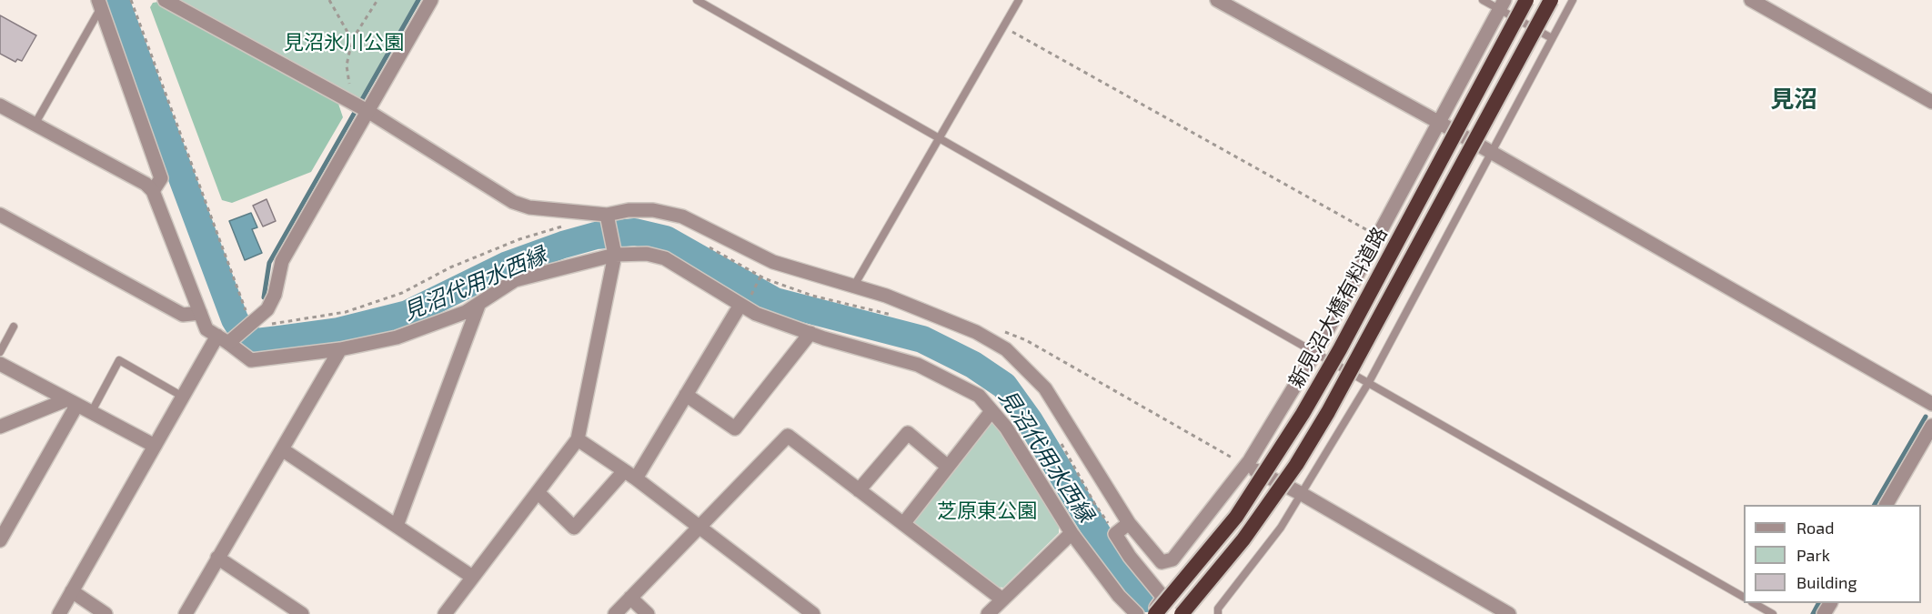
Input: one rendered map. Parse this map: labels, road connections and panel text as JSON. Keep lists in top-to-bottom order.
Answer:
{
  "streets": {
    "highway": ["新見沼大橋有料道路"]
  },
  "districts": ["見沼"],
  "water": ["見沼代用水西縁"],
  "parks": ["見沼氷川公園", "芝原東公園"],
  "legend": ["Road", "Park", "Building"]
}
